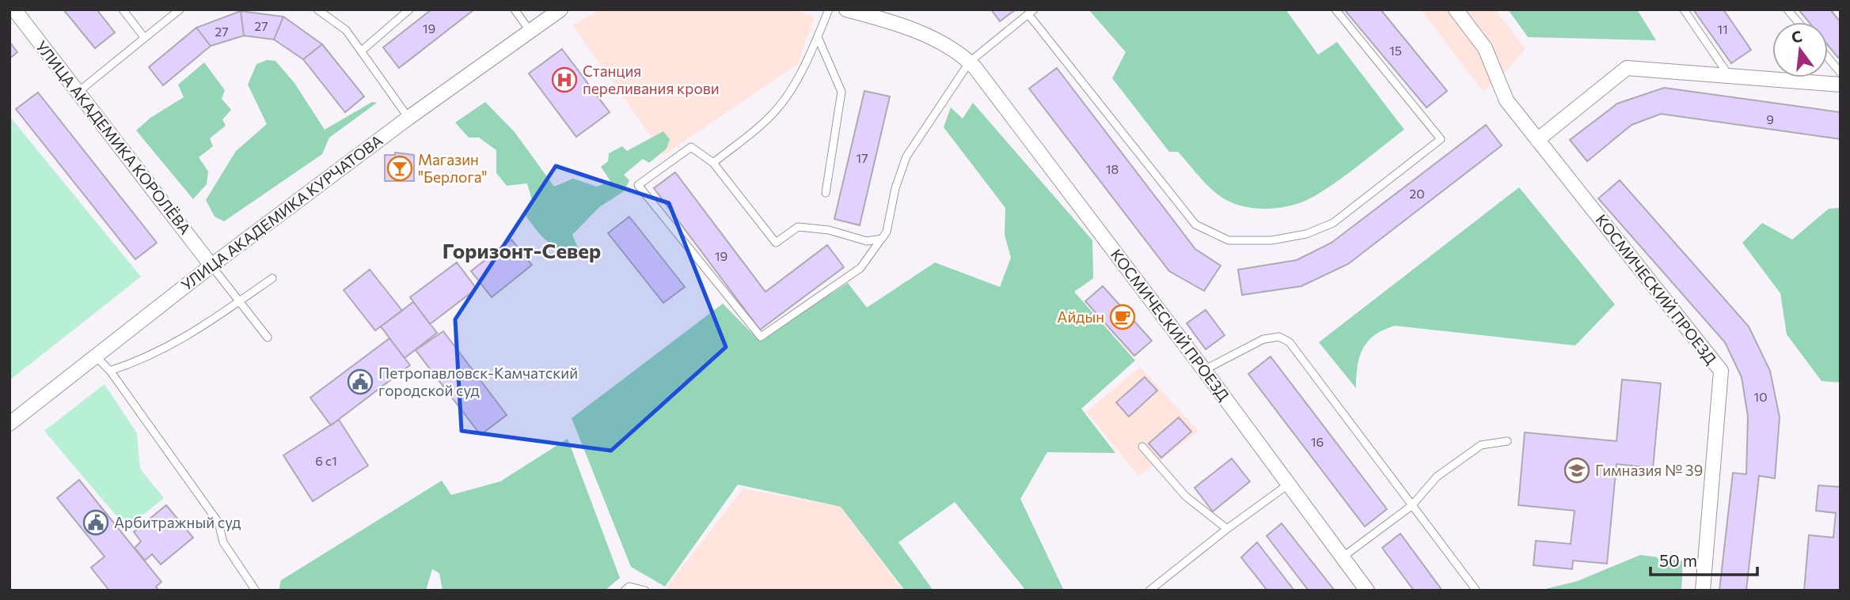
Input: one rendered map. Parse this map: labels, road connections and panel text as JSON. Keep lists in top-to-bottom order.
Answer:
{
  "streets": {
    "street": ["УЛИЦА АКАДЕМИКА КОРОЛЁВА", "УЛИЦА АКАДЕМИКА КУРЧАТОВА", "КОСМИЧЕСКИЙ ПРОЕЗД"]
  },
  "crossings": [
    ["УЛИЦА АКАДЕМИКА КОРОЛЁВА", "УЛИЦА АКАДЕМИКА КУРЧАТОВА"]
  ],
  "districts": ["Горизонт-Север"],
  "places": {
    "hospital": ["Станция переливания крови"],
    "bar": ["Магазин \"Берлога\""],
    "cafe": ["Айдын"],
    "public building": ["Петропавловск-Камчатский городской суд", "Арбитражный суд"],
    "school or university": ["Гимназия № 39"]
  },
  "house_numbers": [
    "27",
    "19",
    "11",
    "27",
    "15",
    "9",
    "17",
    "18",
    "20",
    "19",
    "10",
    "16",
    "6 с1"
  ],
  "scale_bar": "50 m",
  "north": "top"
}
